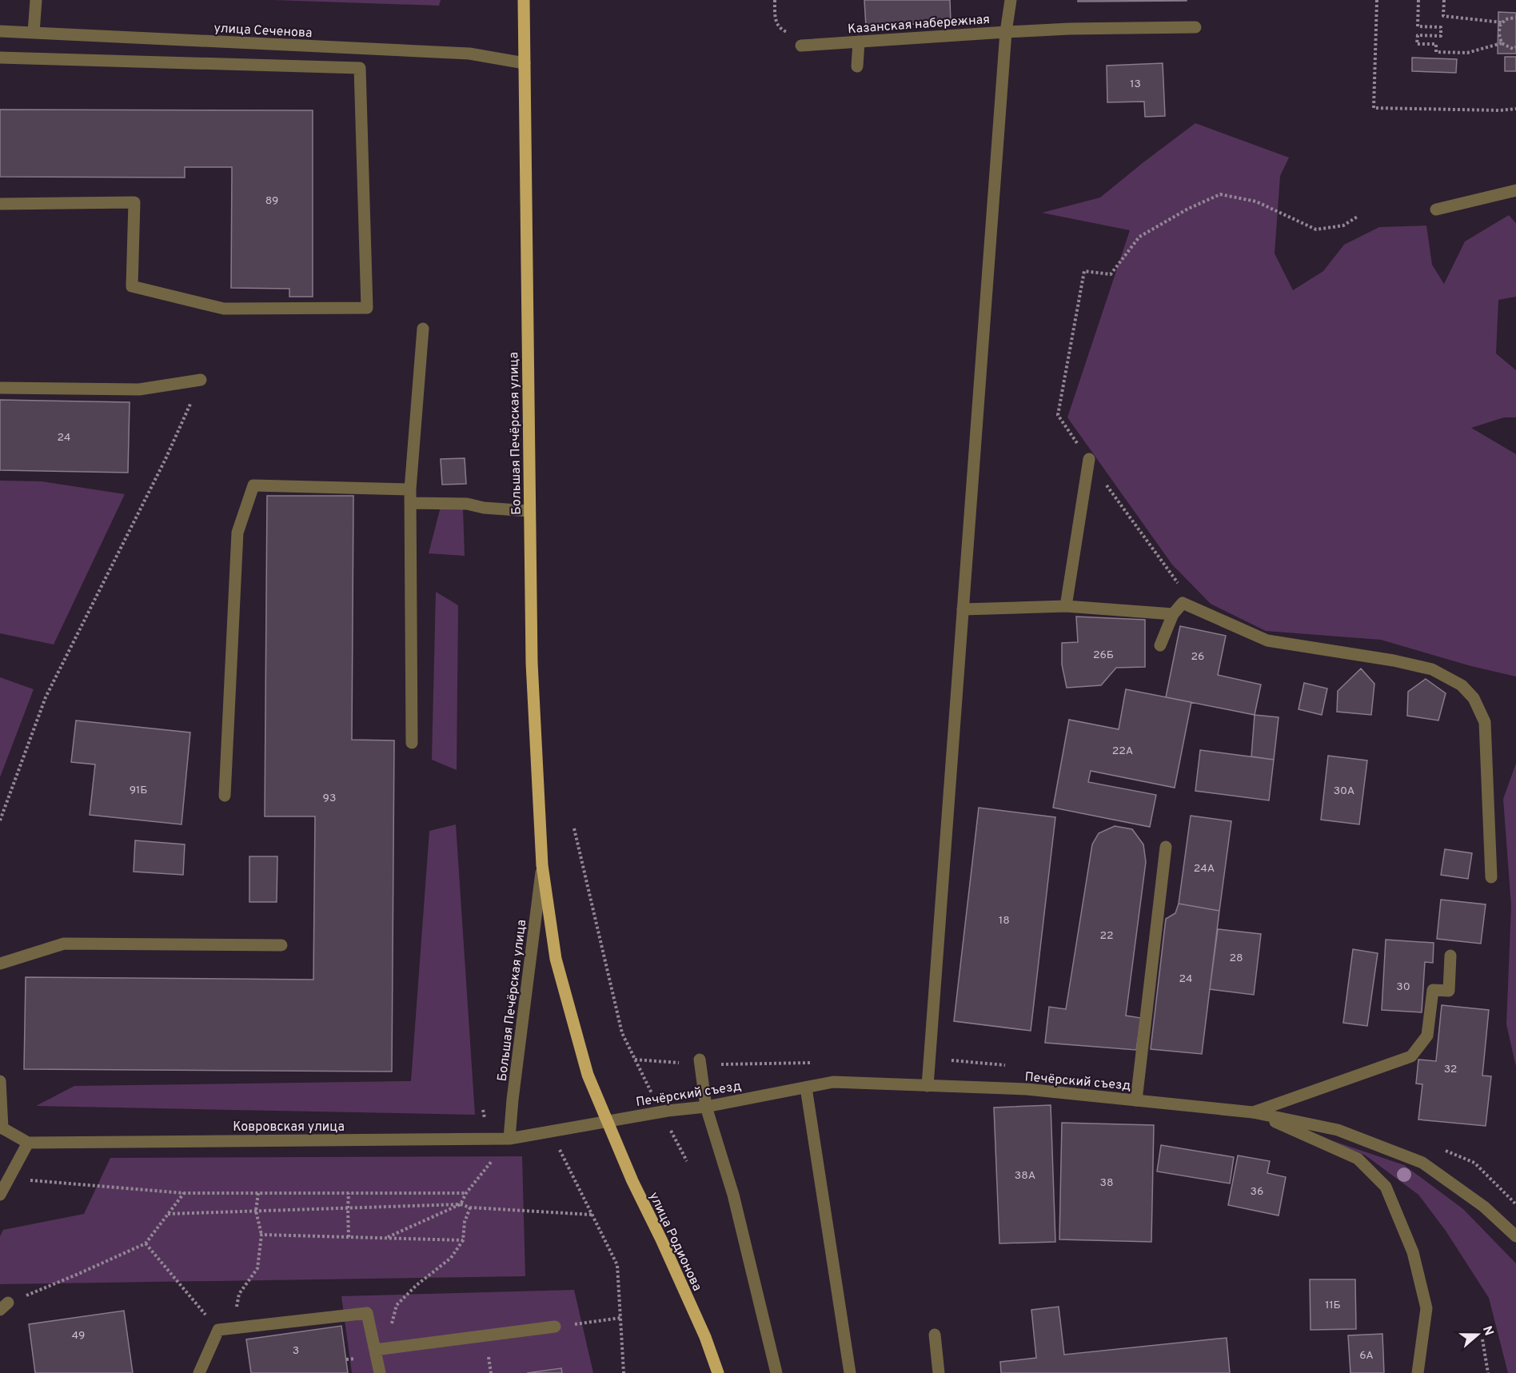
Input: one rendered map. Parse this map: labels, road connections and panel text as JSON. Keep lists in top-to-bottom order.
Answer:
{
  "streets": {
    "main road": ["Большая Печёрская улица", "улица Родионова"],
    "street": [
      "Казанская набережная",
      "улица Сеченова",
      "Печёрский съезд",
      "Ковровская улица"
    ]
  },
  "crossings": [
    ["улица Сеченова", "Большая Печёрская улица"],
    ["Большая Печёрская улица", "Печёрский съезд"],
    ["Большая Печёрская улица", "Ковровская улица"],
    ["Большая Печёрская улица", "улица Родионова"],
    ["Печёрский съезд", "Ковровская улица"],
    ["Печёрский съезд", "улица Родионова"],
    ["Ковровская улица", "улица Родионова"]
  ],
  "house_numbers": [
    "13",
    "89",
    "24",
    "26Б",
    "26",
    "22А",
    "91Б",
    "30А",
    "93",
    "24А",
    "18",
    "22",
    "28",
    "24",
    "30",
    "32",
    "38А",
    "38",
    "36",
    "11Б",
    "49",
    "3",
    "6А"
  ],
  "north": "right"
}
